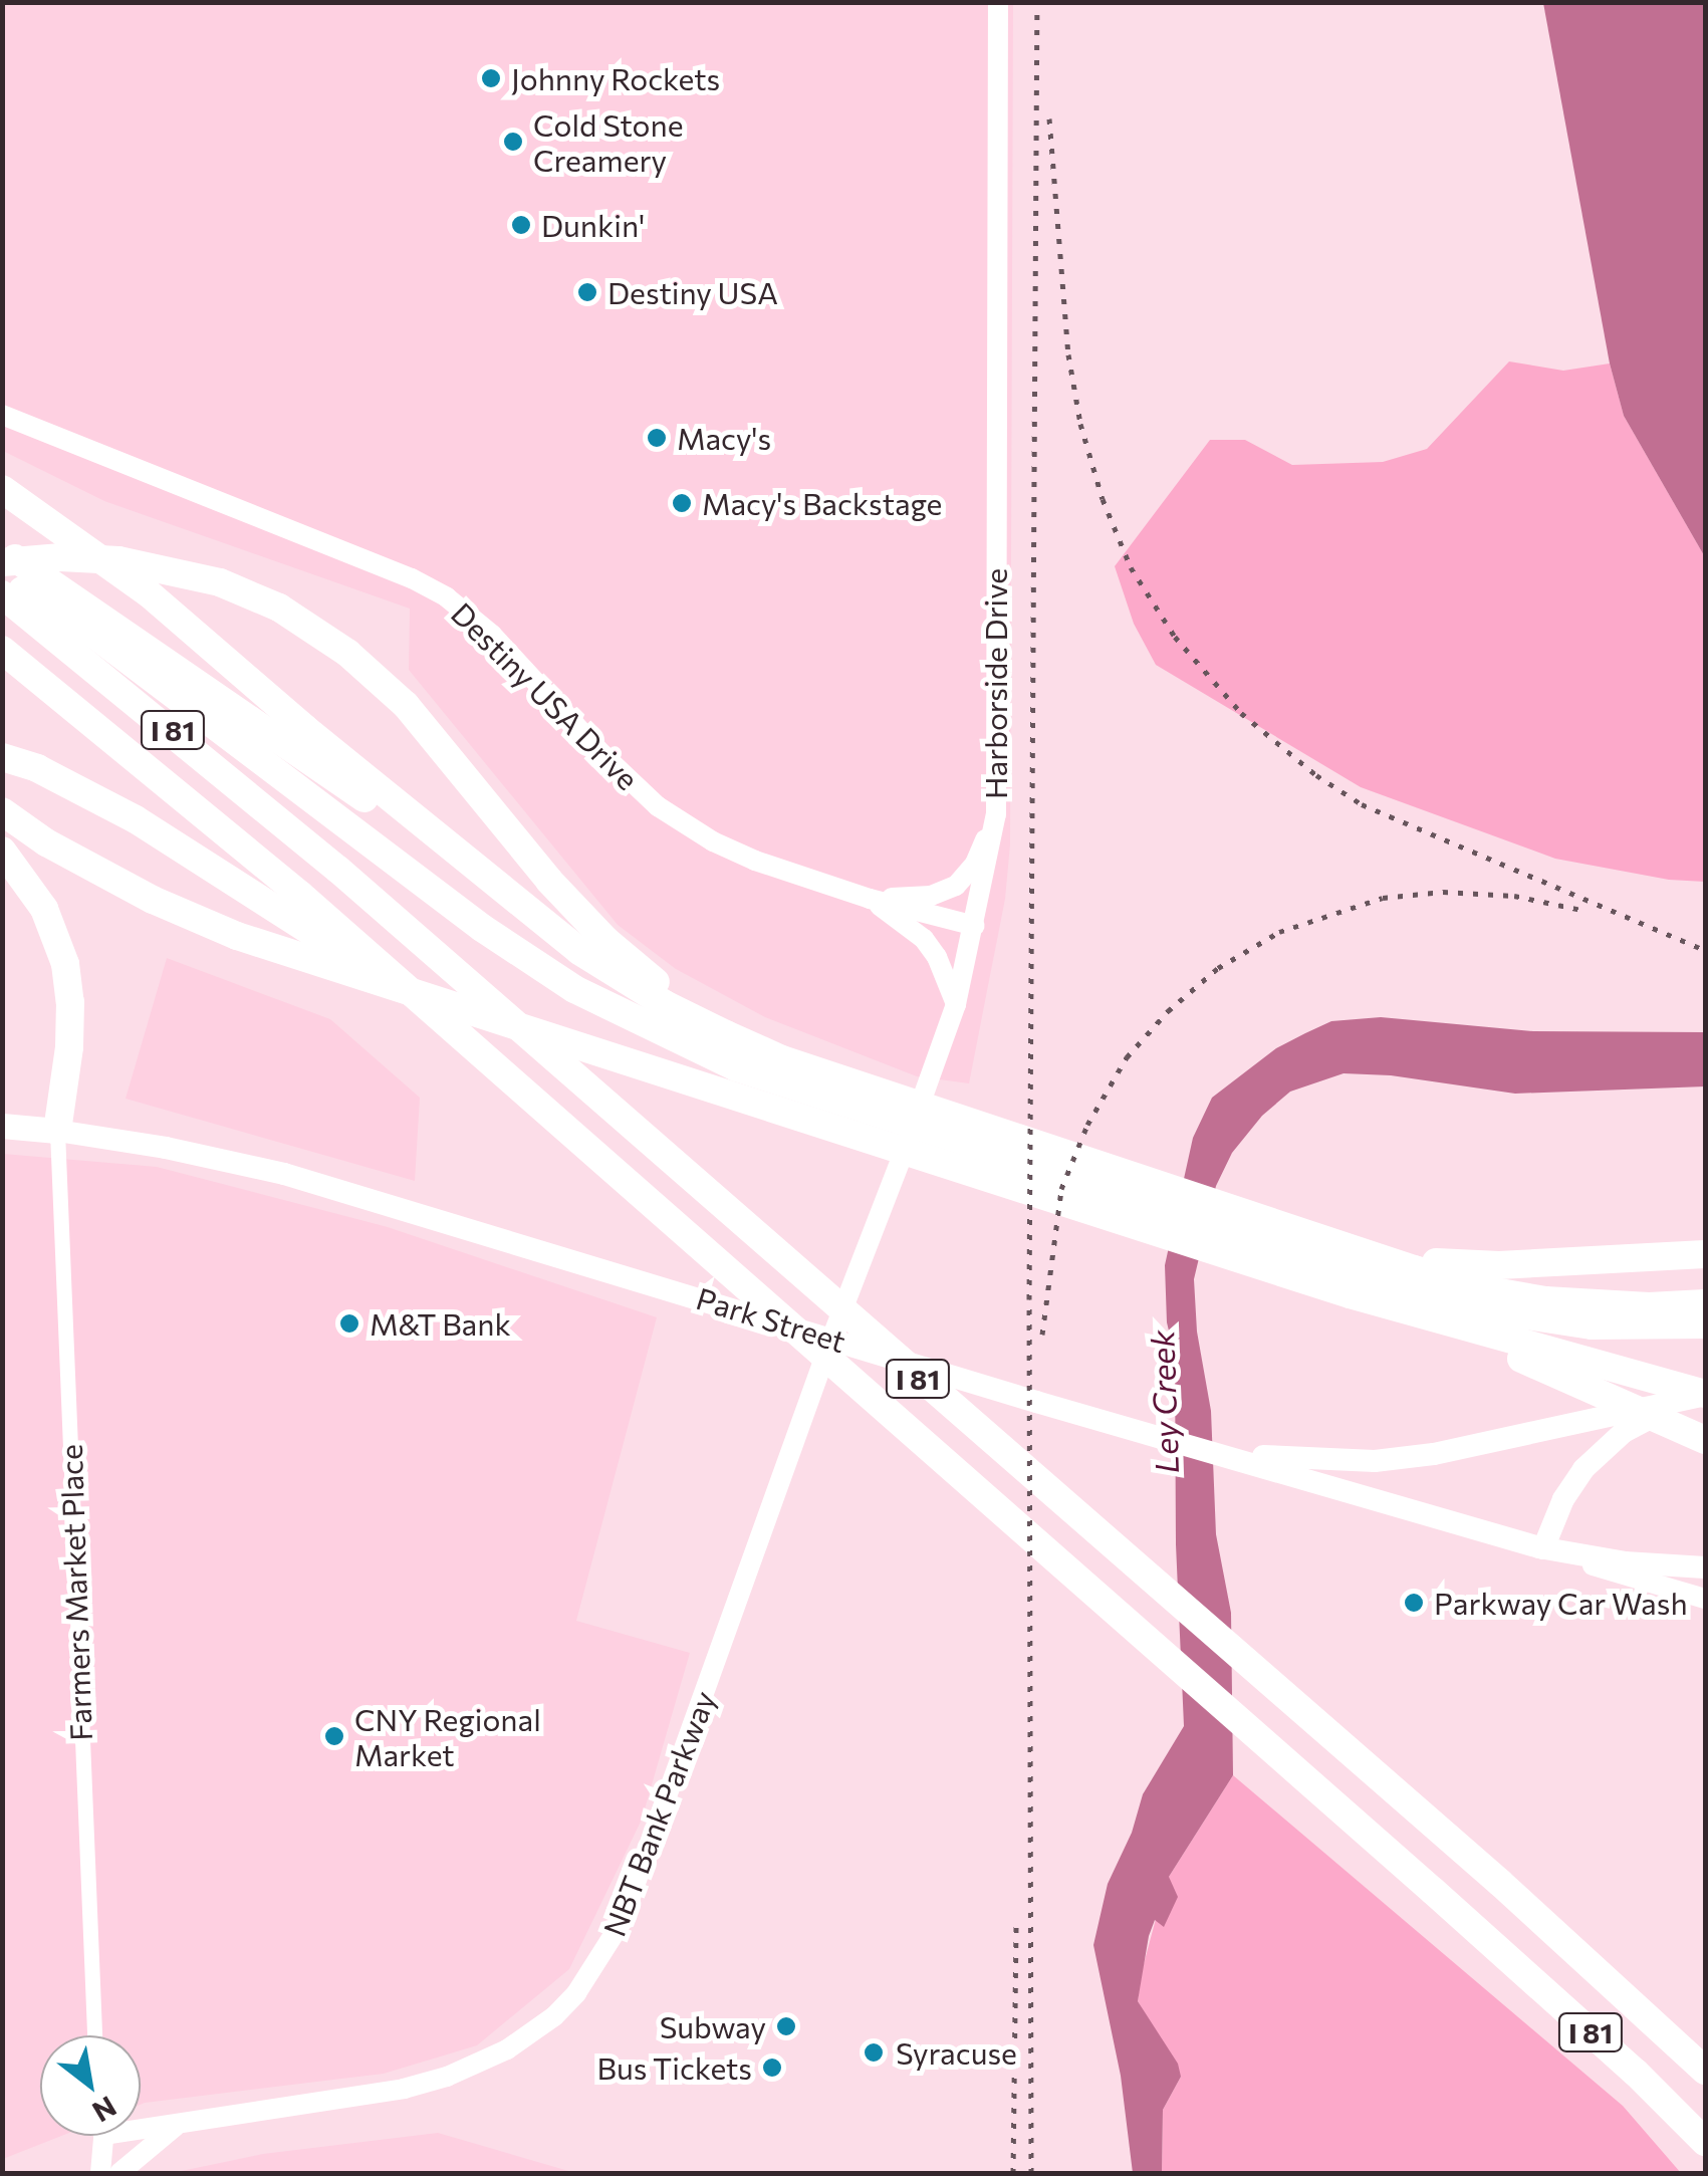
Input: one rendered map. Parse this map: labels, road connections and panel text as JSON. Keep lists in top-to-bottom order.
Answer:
{
  "streets": {
    "highway": ["I 81"],
    "main road": ["Park Street"],
    "street": [
      "Harborside Drive",
      "Destiny USA Drive",
      "Farmers Market Place",
      "NBT Bank Parkway"
    ]
  },
  "crossings": [
    ["Harborside Drive", "Destiny USA Drive"],
    ["Harborside Drive", "Park Street"],
    ["Harborside Drive", "NBT Bank Parkway"],
    ["Park Street", "Farmers Market Place"],
    ["Park Street", "NBT Bank Parkway"]
  ],
  "water": ["Ley Creek"],
  "places": [
    "Johnny Rockets",
    "Cold Stone Creamery",
    "Dunkin'",
    "Destiny USA",
    "Macy's",
    "Macy's Backstage",
    "M&T Bank",
    "Parkway Car Wash",
    "CNY Regional Market",
    "Subway",
    "Syracuse",
    "Bus Tickets"
  ],
  "north": "bottom right"
}
